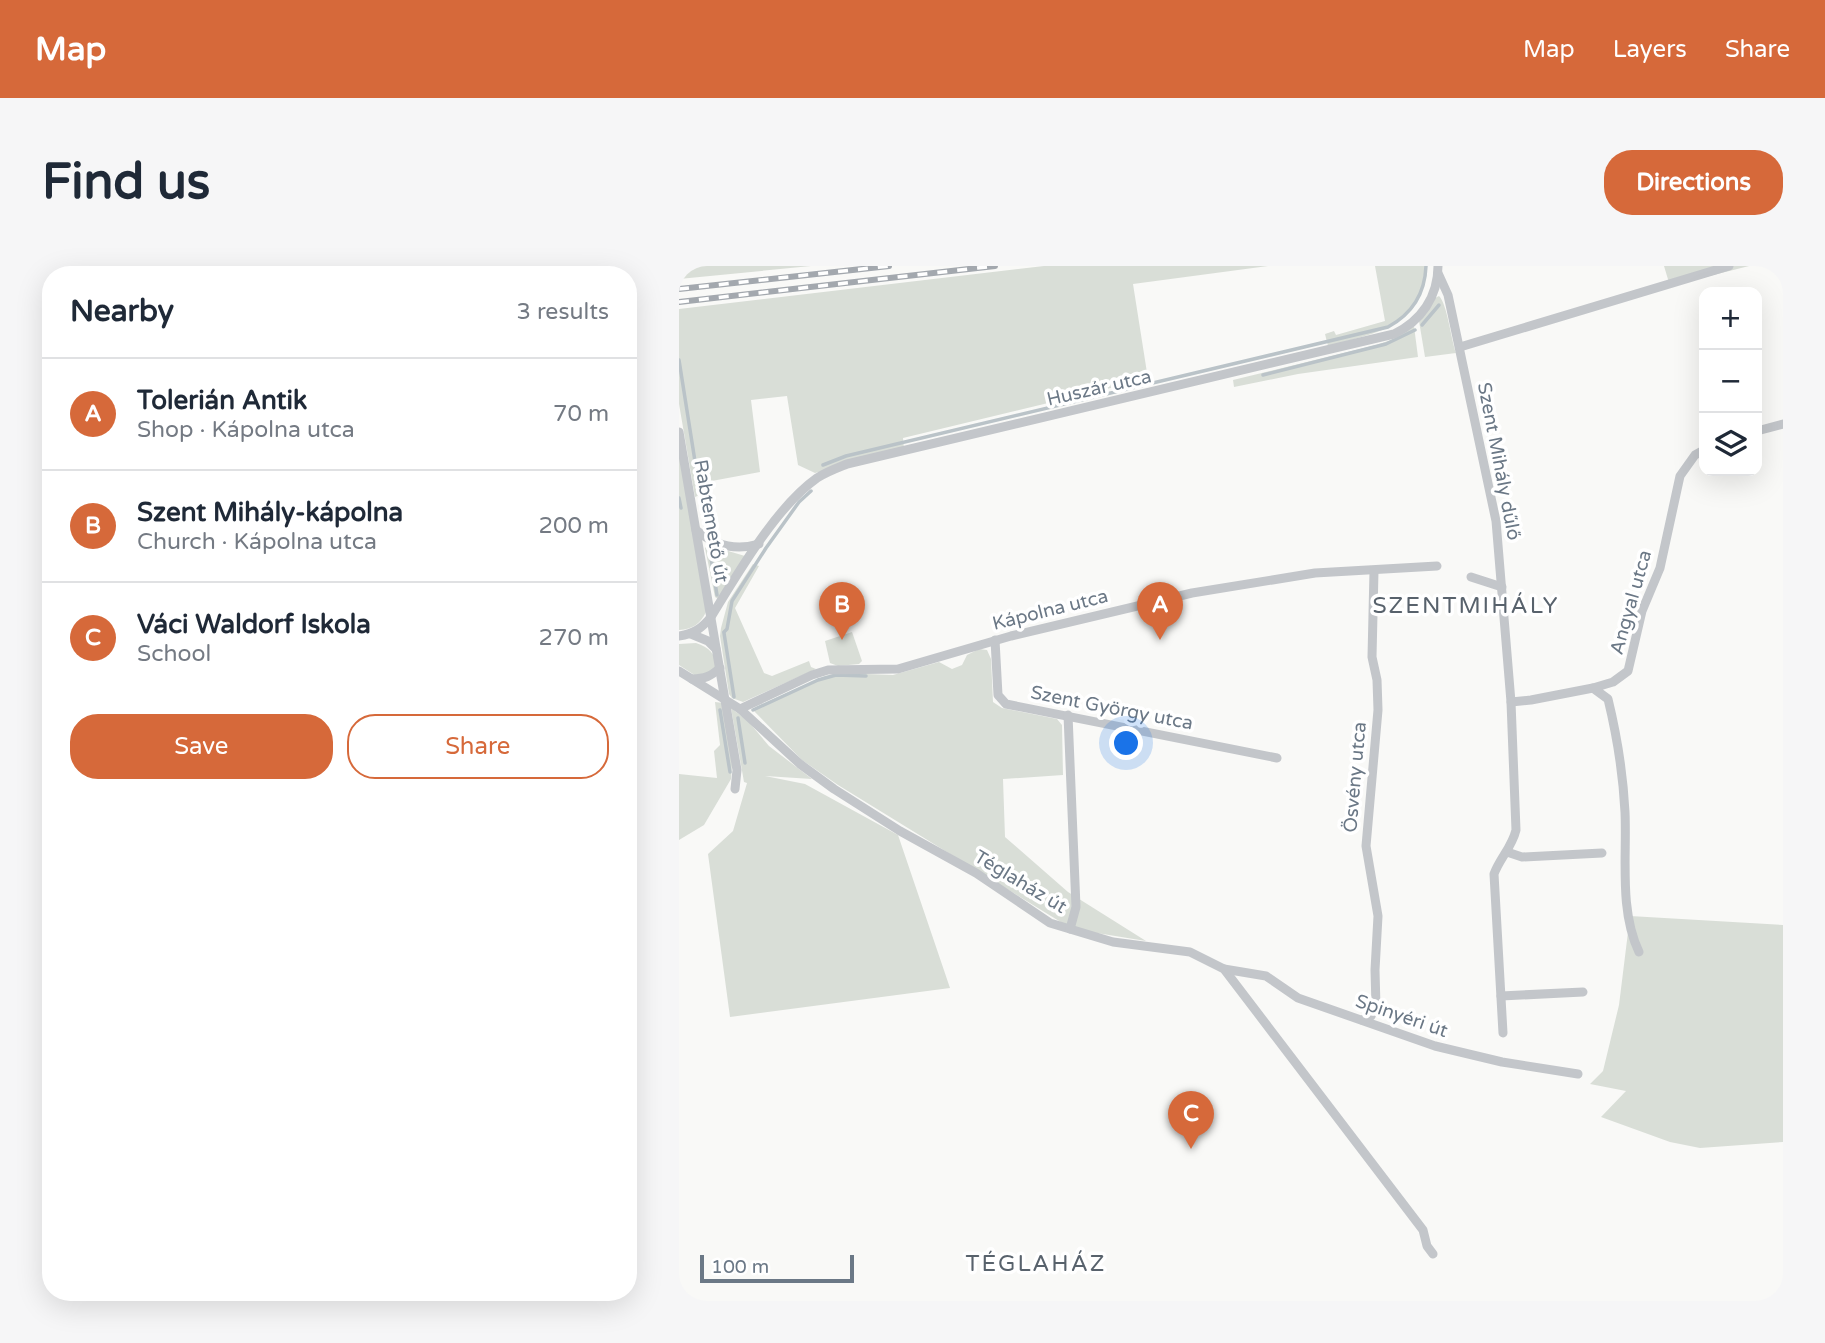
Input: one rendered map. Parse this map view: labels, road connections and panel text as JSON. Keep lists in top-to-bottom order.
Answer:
{
  "streets": {
    "street": [
      "Huszár utca",
      "Szent Mihály dűlő",
      "Rabtemető út",
      "Angyal utca",
      "Kápolna utca",
      "Szent György utca",
      "Ösvény utca",
      "Téglaház út",
      "Spinyéri út"
    ]
  },
  "crossings": [
    ["Huszár utca", "Szent Mihály dűlő"],
    ["Huszár utca", "Rabtemető út"],
    ["Kápolna utca", "Szent György utca"],
    ["Kápolna utca", "Ösvény utca"],
    ["Kápolna utca", "Téglaház út"],
    ["Ösvény utca", "Spinyéri út"],
    ["Téglaház út", "Spinyéri út"]
  ],
  "districts": ["SZENTMIHÁLY", "TÉGLAHÁZ"],
  "scale_bar": "100 m",
  "page": {
    "header": "Map",
    "nav": ["Map", "Layers", "Share"],
    "buttons": [
      "Directions",
      ["Save", "Share"]
    ],
    "title": "Find us",
    "heading": ["Nearby", "3 results"],
    "map_buttons": ["+", "−"],
    "list": [
      {
        "mark": "A",
        "name": "Tolerián Antik",
        "note": "Shop · Kápolna utca",
        "value": "70 m"
      },
      {
        "mark": "B",
        "name": "Szent Mihály-kápolna",
        "note": "Church · Kápolna utca",
        "value": "200 m"
      },
      {
        "mark": "C",
        "name": "Váci Waldorf Iskola",
        "note": "School",
        "value": "270 m"
      }
    ],
    "pins": ["A", "B", "C"],
    "scale": "100 m"
  }
}
